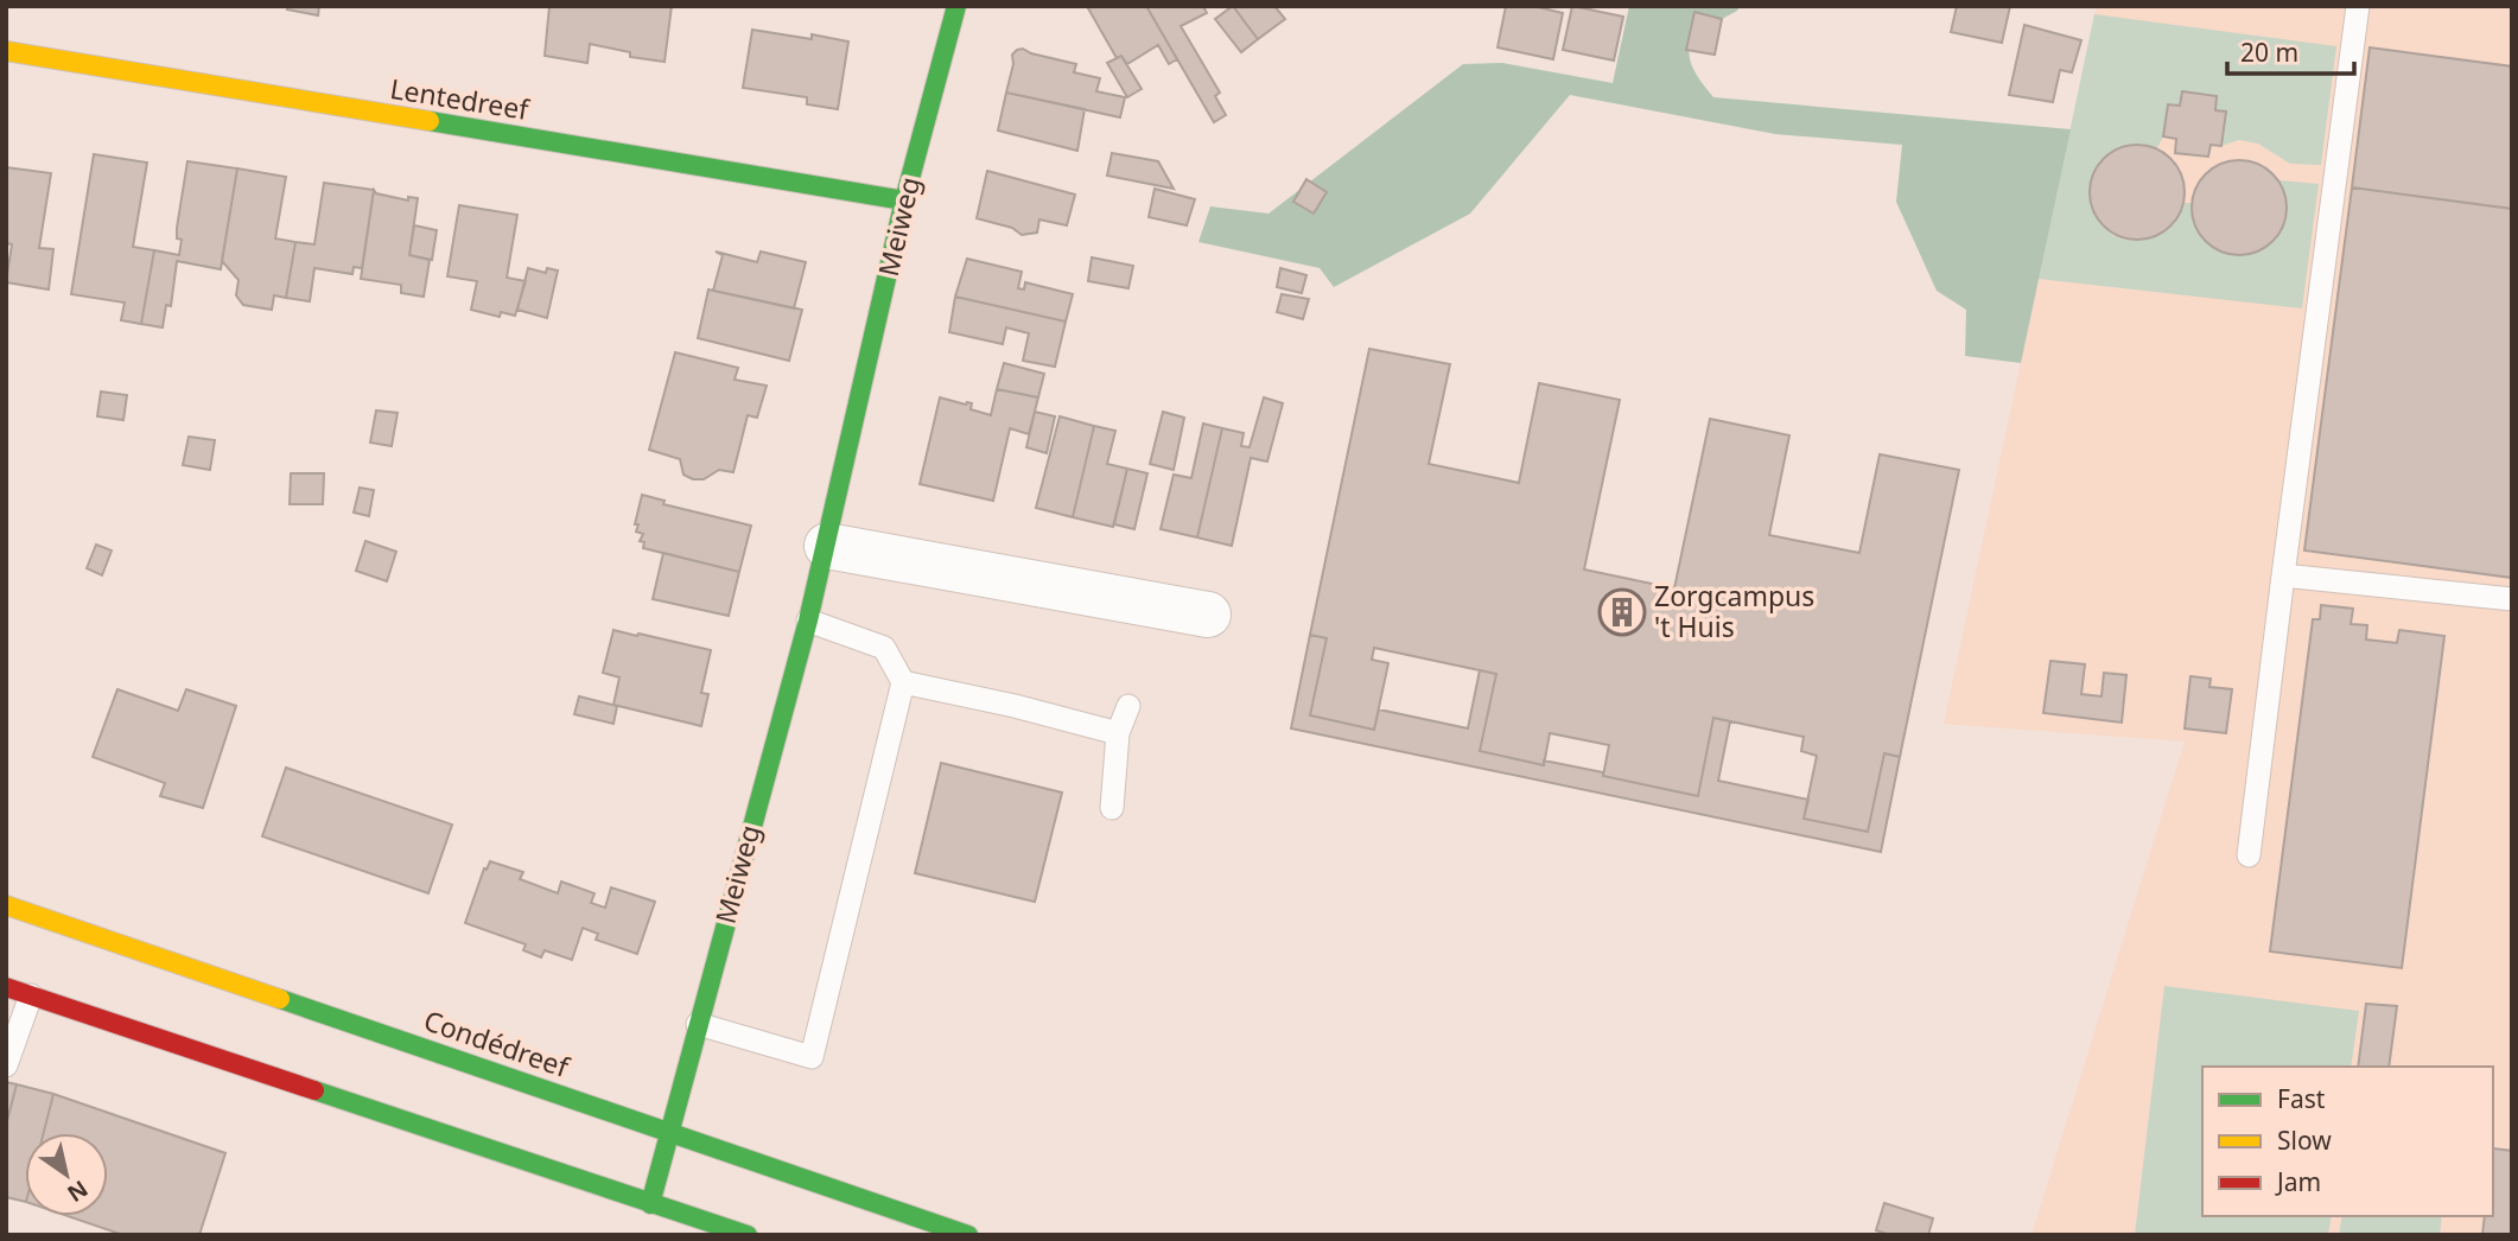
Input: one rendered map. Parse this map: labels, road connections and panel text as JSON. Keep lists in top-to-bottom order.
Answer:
{
  "streets": {
    "street": ["Lentedreef", "Meiweg", "Condédreef"]
  },
  "crossings": [
    ["Lentedreef", "Meiweg"],
    ["Meiweg", "Condédreef"]
  ],
  "places": {
    "building": ["Zorgcampus 't Huis"]
  },
  "legend": ["Fast", "Slow", "Jam"],
  "scale_bar": "20 m",
  "north": "bottom right"
}
